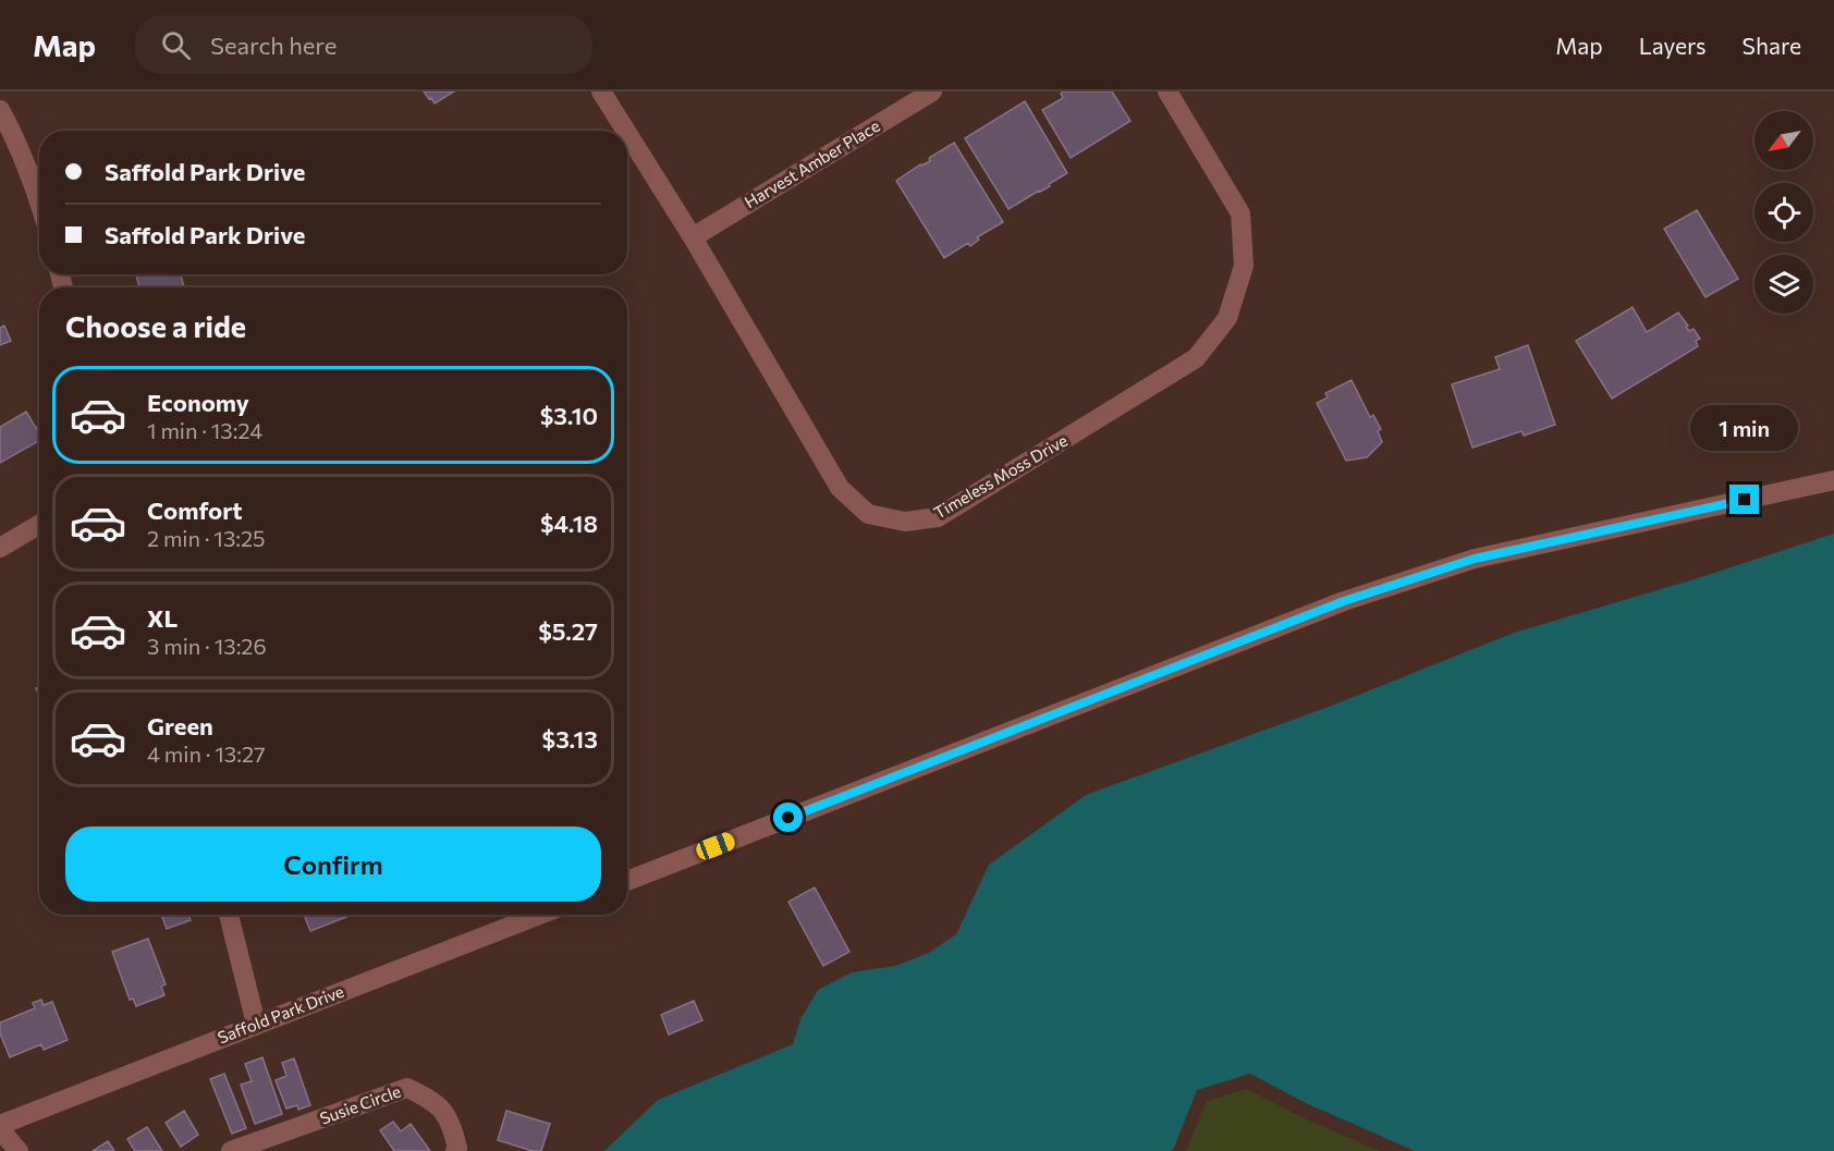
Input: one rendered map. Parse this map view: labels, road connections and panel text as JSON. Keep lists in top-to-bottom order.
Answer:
{
  "streets": {
    "street": [
      "Harvest Amber Place",
      "Timeless Moss Drive",
      "Saffold Park Drive",
      "Susie Circle"
    ]
  },
  "crossings": [
    ["Harvest Amber Place", "Timeless Moss Drive"]
  ],
  "north": "bottom left",
  "page": {
    "header": "Map",
    "search": "Search here",
    "nav": ["Map", "Layers", "Share"],
    "banner": ["Saffold Park Drive", "Saffold Park Drive"],
    "heading": "Choose a ride",
    "list": [
      {
        "name": "Economy",
        "note": "1 min · 13:24",
        "value": "$3.10"
      },
      {
        "name": "Comfort",
        "note": "2 min · 13:25",
        "value": "$4.18"
      },
      {
        "name": "XL",
        "note": "3 min · 13:26",
        "value": "$5.27"
      },
      {
        "name": "Green",
        "note": "4 min · 13:27",
        "value": "$3.13"
      }
    ],
    "bubble": "1 min",
    "buttons": "Confirm"
  }
}
